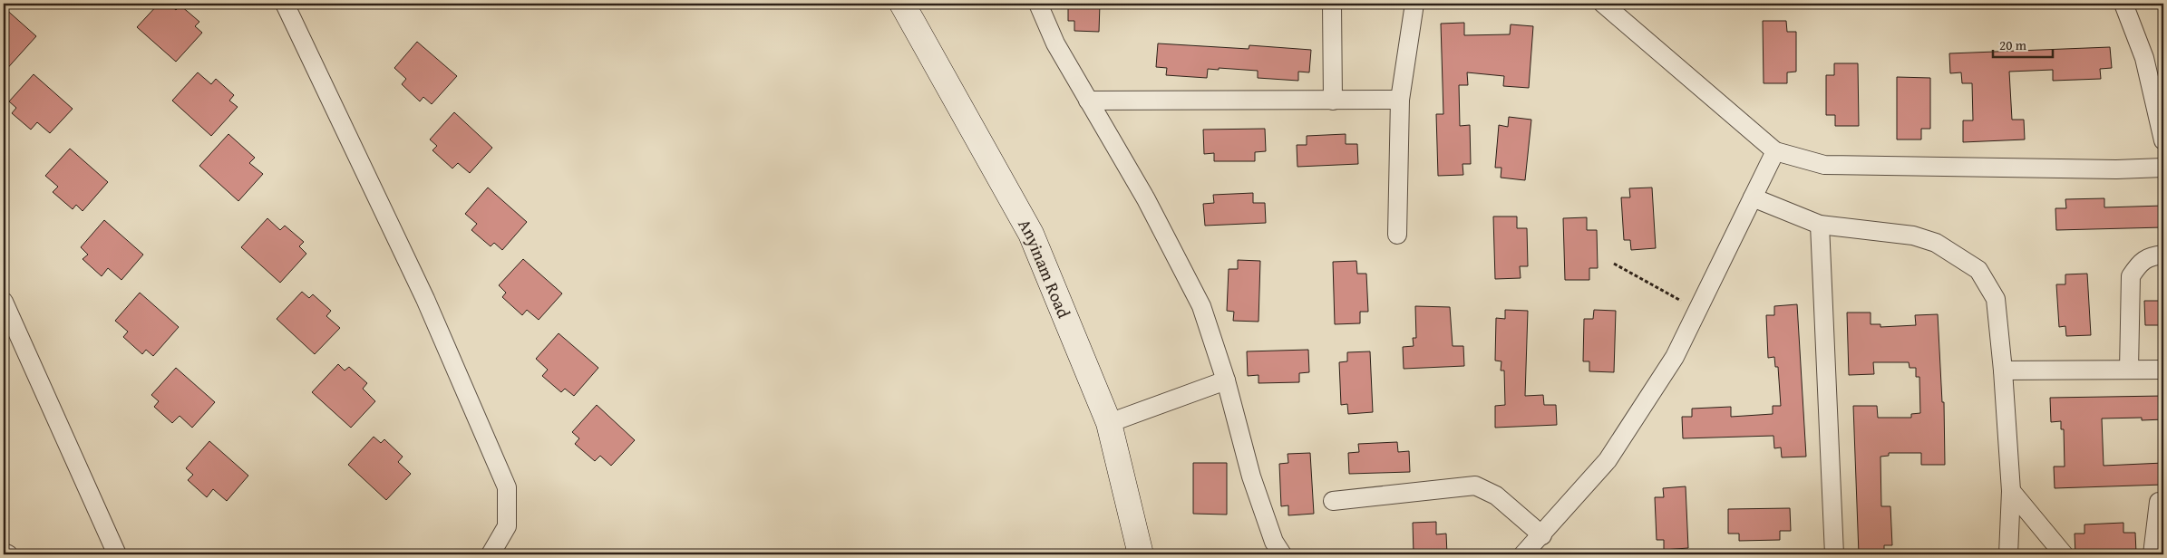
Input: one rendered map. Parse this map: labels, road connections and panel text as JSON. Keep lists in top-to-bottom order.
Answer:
{
  "streets": {
    "street": ["Anyinam Road"]
  },
  "scale_bar": "20 m"
}
